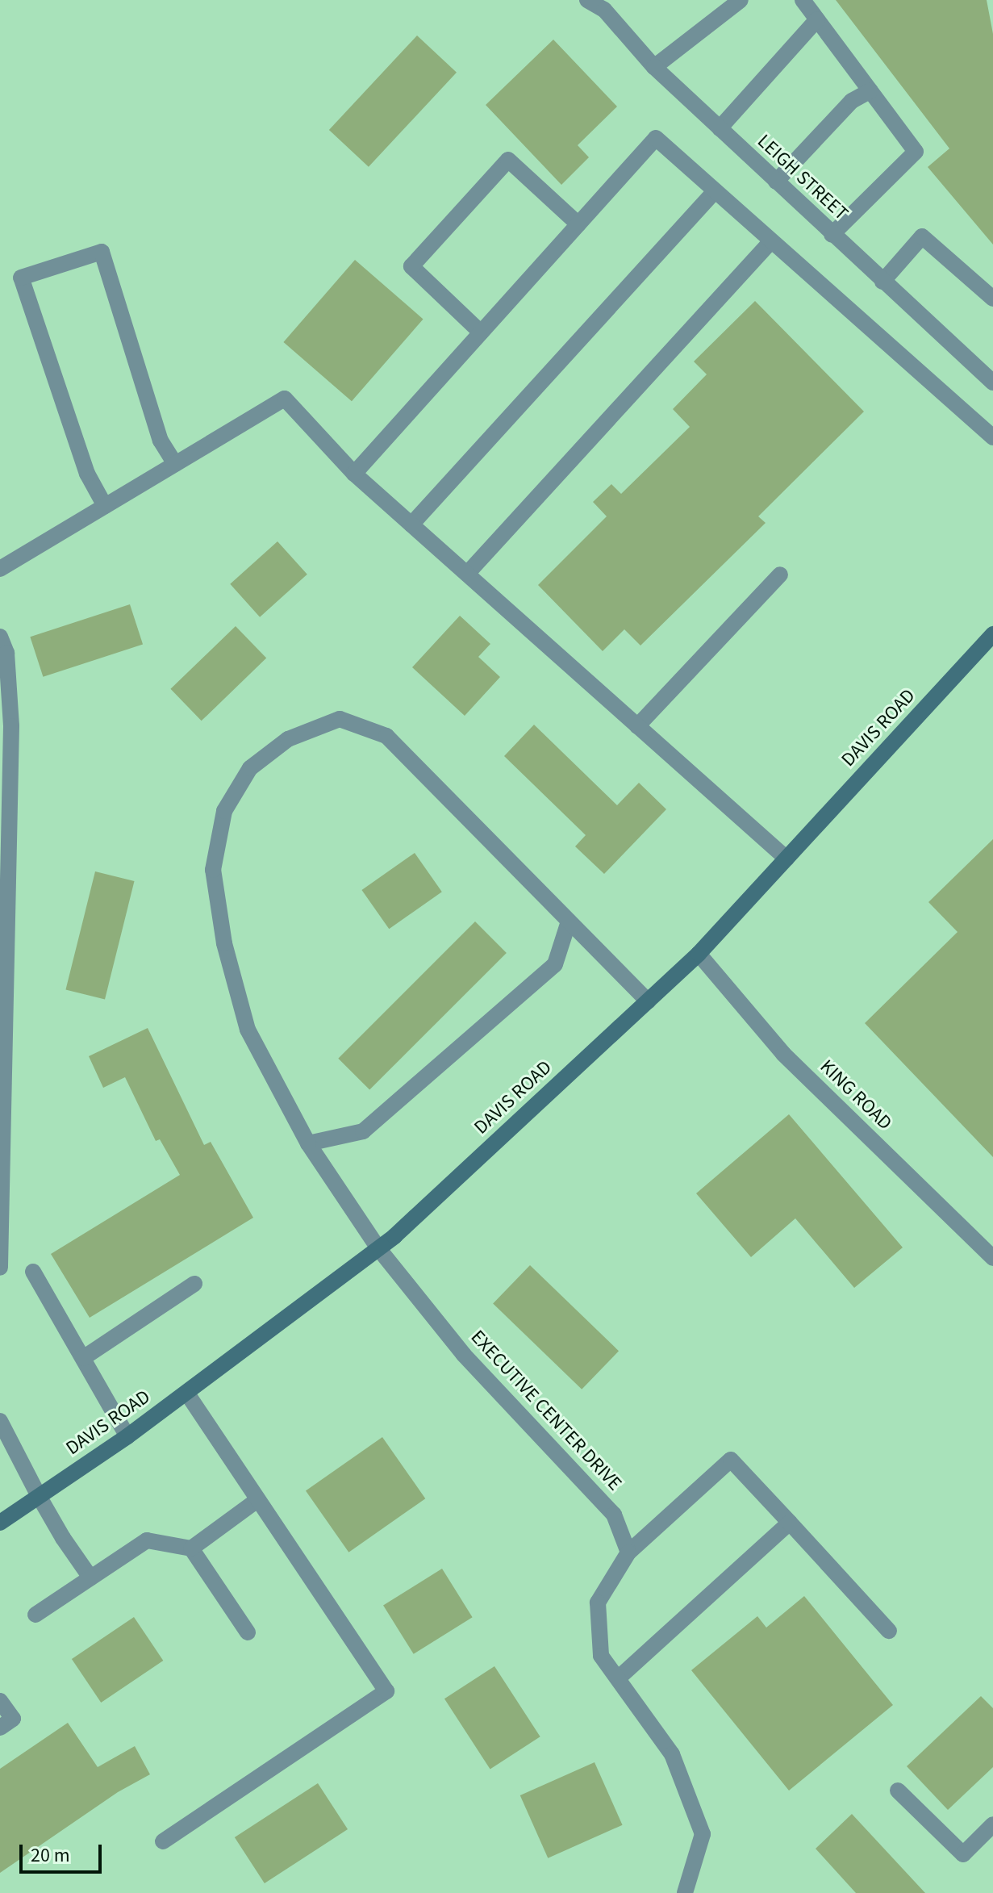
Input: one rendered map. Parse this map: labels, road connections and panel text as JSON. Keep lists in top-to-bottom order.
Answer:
{
  "streets": {
    "main road": ["DAVIS ROAD"],
    "street": ["LEIGH STREET", "KING ROAD", "EXECUTIVE CENTER DRIVE"]
  },
  "crossings": [
    ["DAVIS ROAD", "KING ROAD"],
    ["DAVIS ROAD", "EXECUTIVE CENTER DRIVE"]
  ],
  "scale_bar": "20 m"
}
